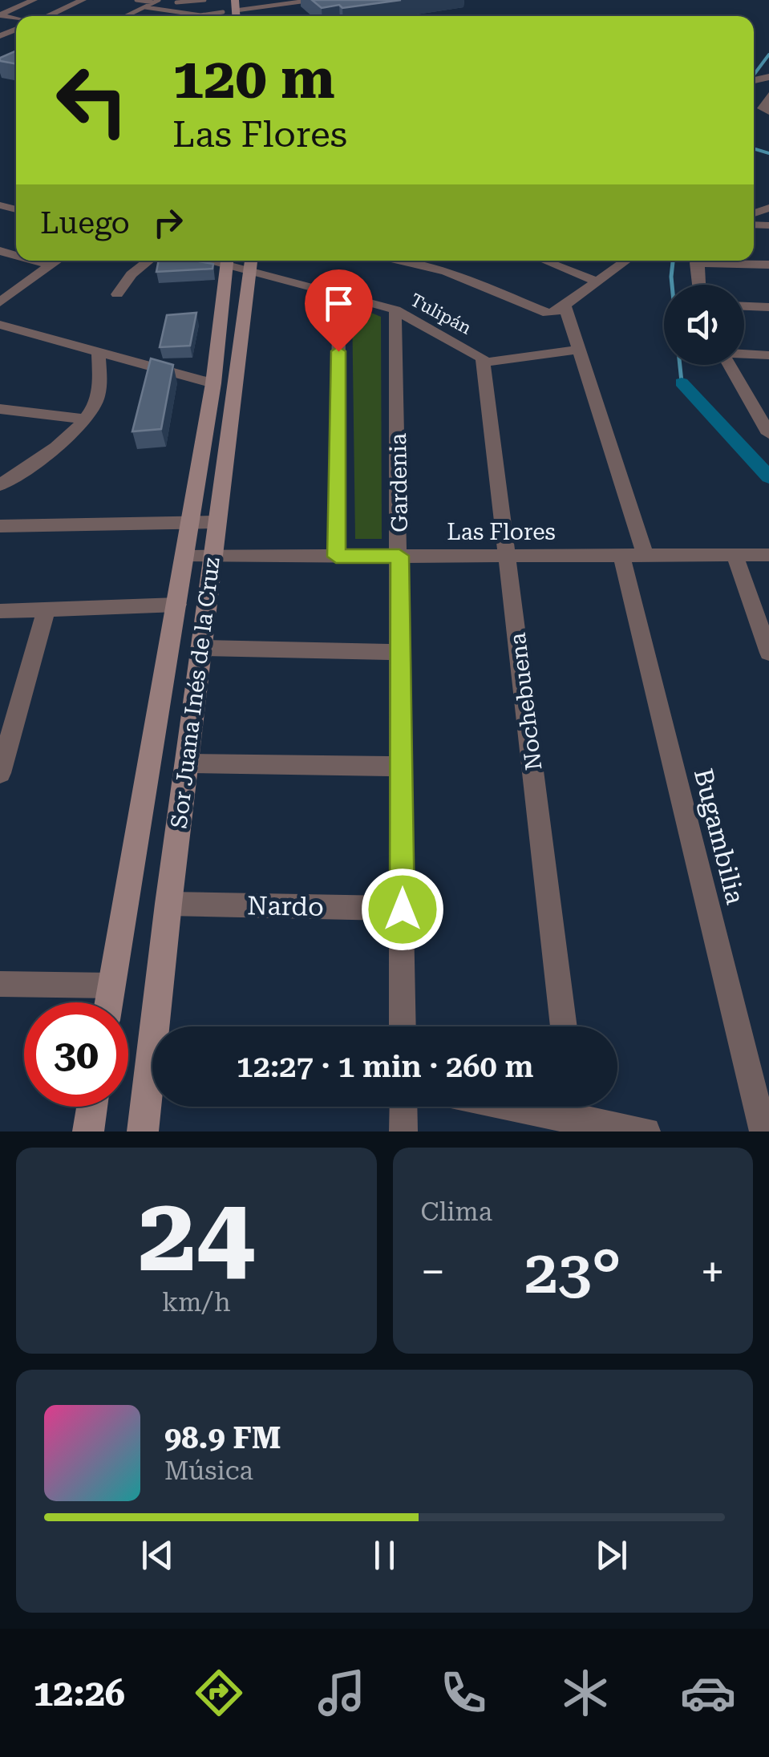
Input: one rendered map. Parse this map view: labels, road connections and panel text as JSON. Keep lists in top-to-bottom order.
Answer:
{
  "streets": {
    "main road": ["Sor Juana Inés de la Cruz"],
    "street": [
      "Tulipán",
      "Gardenia",
      "Las Flores",
      "Nochebuena",
      "Bugambilia",
      "Nardo"
    ]
  },
  "crossings": [
    ["Tulipán", "Gardenia"],
    ["Tulipán", "Sor Juana Inés de la Cruz"],
    ["Tulipán", "Nochebuena"],
    ["Gardenia", "Las Flores"],
    ["Gardenia", "Nardo"],
    ["Las Flores", "Sor Juana Inés de la Cruz"],
    ["Las Flores", "Nochebuena"],
    ["Las Flores", "Bugambilia"],
    ["Sor Juana Inés de la Cruz", "Nardo"]
  ],
  "page": {
    "turn": ["120 m", "Las Flores"],
    "then": "Luego",
    "limit": "30",
    "trip": "12:27 · 1 min · 260 m",
    "tile": [
      ["24", "km/h"],
      "Clima"
    ],
    "heat": ["−", "23°", "+"],
    "song": ["98.9 FM", "Música"],
    "tabs": "12:26"
  }
}
